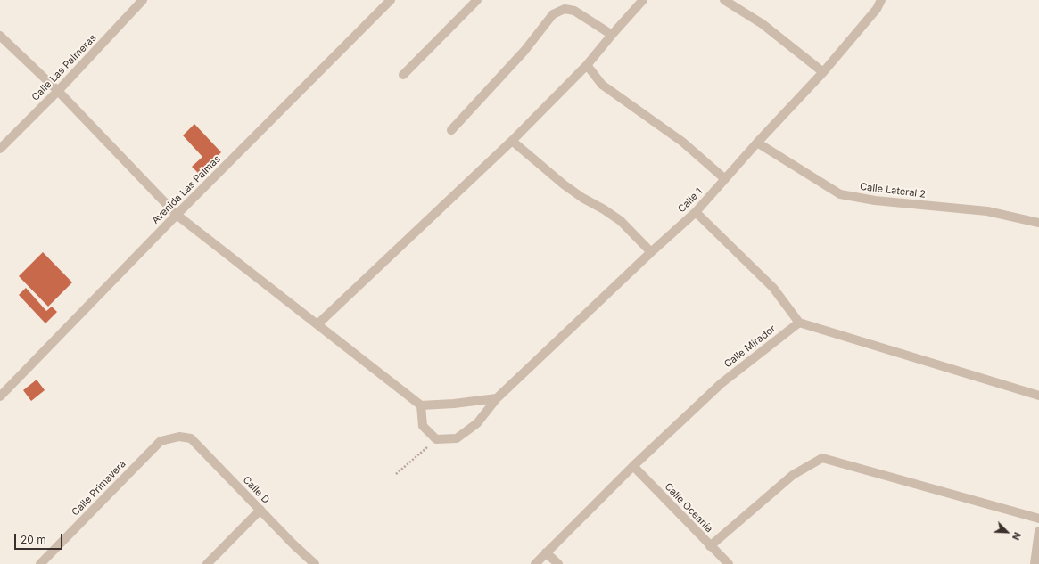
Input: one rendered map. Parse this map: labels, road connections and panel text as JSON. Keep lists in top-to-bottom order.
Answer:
{
  "streets": {
    "street": [
      "Calle Las Palmeras",
      "Avenida Las Palmas",
      "Calle Lateral 2",
      "Calle 1",
      "Calle Mirador",
      "Calle Primavera",
      "Calle D",
      "Calle Oceanía"
    ]
  },
  "crossings": [
    ["Calle Lateral 2", "Calle 1"],
    ["Calle Mirador", "Calle Oceanía"],
    ["Calle Primavera", "Calle D"]
  ],
  "scale_bar": "20 m",
  "north": "bottom right"
}
